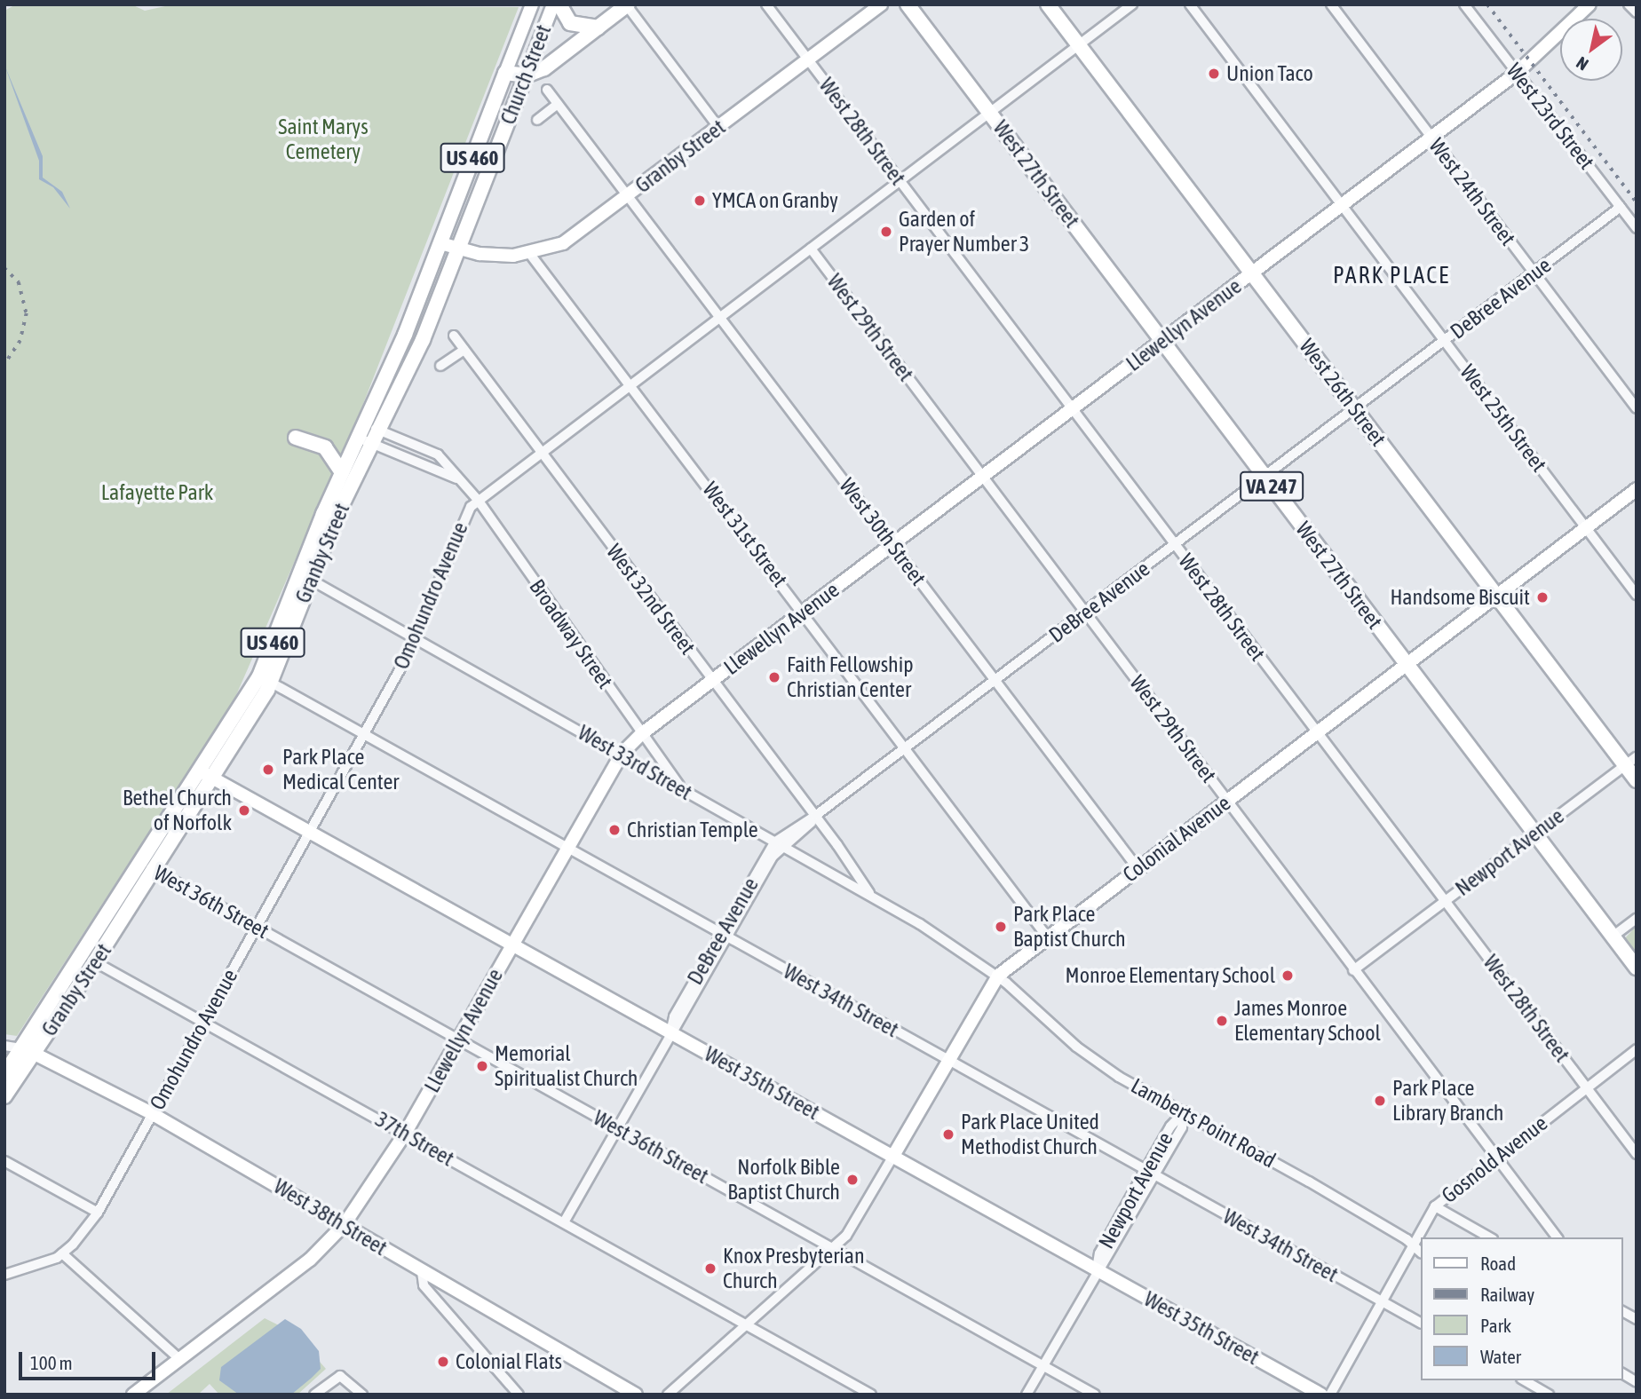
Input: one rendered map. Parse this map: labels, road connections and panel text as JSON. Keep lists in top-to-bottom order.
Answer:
{
  "streets": {
    "main road": [
      "Church Street",
      "Granby Street",
      "US 460",
      "West 27th Street",
      "West 26th Street",
      "VA 247"
    ],
    "street": [
      "West 23rd Street",
      "West 28th Street",
      "West 24th Street",
      "DeBree Avenue",
      "Llewellyn Avenue",
      "West 29th Street",
      "West 25th Street",
      "West 30th Street",
      "West 31st Street",
      "Omohundro Avenue",
      "West 32nd Street",
      "Broadway Street",
      "West 33rd Street",
      "Colonial Avenue",
      "Newport Avenue",
      "West 36th Street",
      "West 34th Street",
      "West 35th Street",
      "Lamberts Point Road",
      "37th Street",
      "Gosnold Avenue",
      "West 38th Street"
    ]
  },
  "crossings": [
    ["Church Street", "Granby Street"],
    ["West 23rd Street", "DeBree Avenue"],
    ["West 23rd Street", "Llewellyn Avenue"],
    ["West 28th Street", "Granby Street"],
    ["West 28th Street", "DeBree Avenue"],
    ["West 28th Street", "Llewellyn Avenue"],
    ["West 28th Street", "Omohundro Avenue"],
    ["West 28th Street", "Colonial Avenue"],
    ["West 28th Street", "Newport Avenue"],
    ["West 28th Street", "Gosnold Avenue"],
    ["Granby Street", "West 30th Street"],
    ["Granby Street", "West 31st Street"],
    ["Granby Street", "Broadway Street"],
    ["Granby Street", "West 33rd Street"],
    ["Granby Street", "West 36th Street"],
    ["Granby Street", "West 34th Street"],
    ["Granby Street", "West 35th Street"],
    ["Granby Street", "37th Street"],
    ["Granby Street", "West 38th Street"],
    ["West 27th Street", "DeBree Avenue"],
    ["West 27th Street", "Llewellyn Avenue"],
    ["West 27th Street", "Omohundro Avenue"],
    ["West 27th Street", "Colonial Avenue"],
    ["West 27th Street", "Newport Avenue"],
    ["West 24th Street", "DeBree Avenue"],
    ["West 24th Street", "Llewellyn Avenue"],
    ["DeBree Avenue", "West 29th Street"],
    ["DeBree Avenue", "West 26th Street"],
    ["DeBree Avenue", "West 25th Street"],
    ["DeBree Avenue", "West 30th Street"],
    ["DeBree Avenue", "West 31st Street"],
    ["DeBree Avenue", "West 32nd Street"],
    ["DeBree Avenue", "West 33rd Street"],
    ["DeBree Avenue", "West 36th Street"],
    ["DeBree Avenue", "West 34th Street"],
    ["DeBree Avenue", "West 35th Street"],
    ["DeBree Avenue", "37th Street"],
    ["Llewellyn Avenue", "West 29th Street"],
    ["Llewellyn Avenue", "West 26th Street"],
    ["Llewellyn Avenue", "West 25th Street"],
    ["Llewellyn Avenue", "West 30th Street"],
    ["Llewellyn Avenue", "West 31st Street"],
    ["Llewellyn Avenue", "West 32nd Street"],
    ["Llewellyn Avenue", "Broadway Street"],
    ["Llewellyn Avenue", "West 33rd Street"],
    ["Llewellyn Avenue", "West 36th Street"],
    ["Llewellyn Avenue", "West 34th Street"],
    ["Llewellyn Avenue", "West 35th Street"],
    ["Llewellyn Avenue", "37th Street"],
    ["Llewellyn Avenue", "West 38th Street"],
    ["West 29th Street", "Omohundro Avenue"],
    ["West 29th Street", "Colonial Avenue"],
    ["West 29th Street", "Newport Avenue"],
    ["West 29th Street", "Gosnold Avenue"],
    ["West 26th Street", "Omohundro Avenue"],
    ["West 26th Street", "Colonial Avenue"],
    ["West 26th Street", "Newport Avenue"],
    ["West 25th Street", "Colonial Avenue"],
    ["West 30th Street", "Omohundro Avenue"],
    ["West 30th Street", "Colonial Avenue"],
    ["West 31st Street", "Omohundro Avenue"],
    ["West 31st Street", "Colonial Avenue"],
    ["Omohundro Avenue", "West 32nd Street"],
    ["Omohundro Avenue", "Broadway Street"],
    ["Omohundro Avenue", "West 33rd Street"],
    ["Omohundro Avenue", "West 36th Street"],
    ["Omohundro Avenue", "West 34th Street"],
    ["Omohundro Avenue", "West 35th Street"],
    ["Omohundro Avenue", "37th Street"],
    ["Omohundro Avenue", "West 38th Street"],
    ["West 32nd Street", "West 33rd Street"],
    ["Broadway Street", "West 33rd Street"],
    ["West 33rd Street", "Colonial Avenue"],
    ["West 33rd Street", "Lamberts Point Road"],
    ["Colonial Avenue", "West 36th Street"],
    ["Colonial Avenue", "West 34th Street"],
    ["Colonial Avenue", "West 35th Street"],
    ["Colonial Avenue", "Lamberts Point Road"],
    ["Colonial Avenue", "37th Street"],
    ["Newport Avenue", "West 36th Street"],
    ["Newport Avenue", "West 34th Street"],
    ["Newport Avenue", "West 35th Street"],
    ["Newport Avenue", "Lamberts Point Road"],
    ["West 34th Street", "Gosnold Avenue"],
    ["Lamberts Point Road", "Gosnold Avenue"]
  ],
  "districts": ["PARK PLACE"],
  "parks": ["Saint Marys Cemetery", "Lafayette Park"],
  "places": [
    "Union Taco",
    "YMCA on Granby",
    "Garden of Prayer Number 3",
    "Handsome Biscuit",
    "Faith Fellowship Christian Center",
    "Park Place Medical Center",
    "Bethel Church of Norfolk",
    "Christian Temple",
    "Park Place Baptist Church",
    "Monroe Elementary School",
    "James Monroe Elementary School",
    "Memorial Spiritualist Church",
    "Park Place Library Branch",
    "Park Place United Methodist Church",
    "Norfolk Bible Baptist Church",
    "Knox Presbyterian Church",
    "Colonial Flats"
  ],
  "legend": [
    "Road",
    "Railway",
    "Park",
    "Water"
  ],
  "scale_bar": "100 m",
  "north": "bottom left"
}
